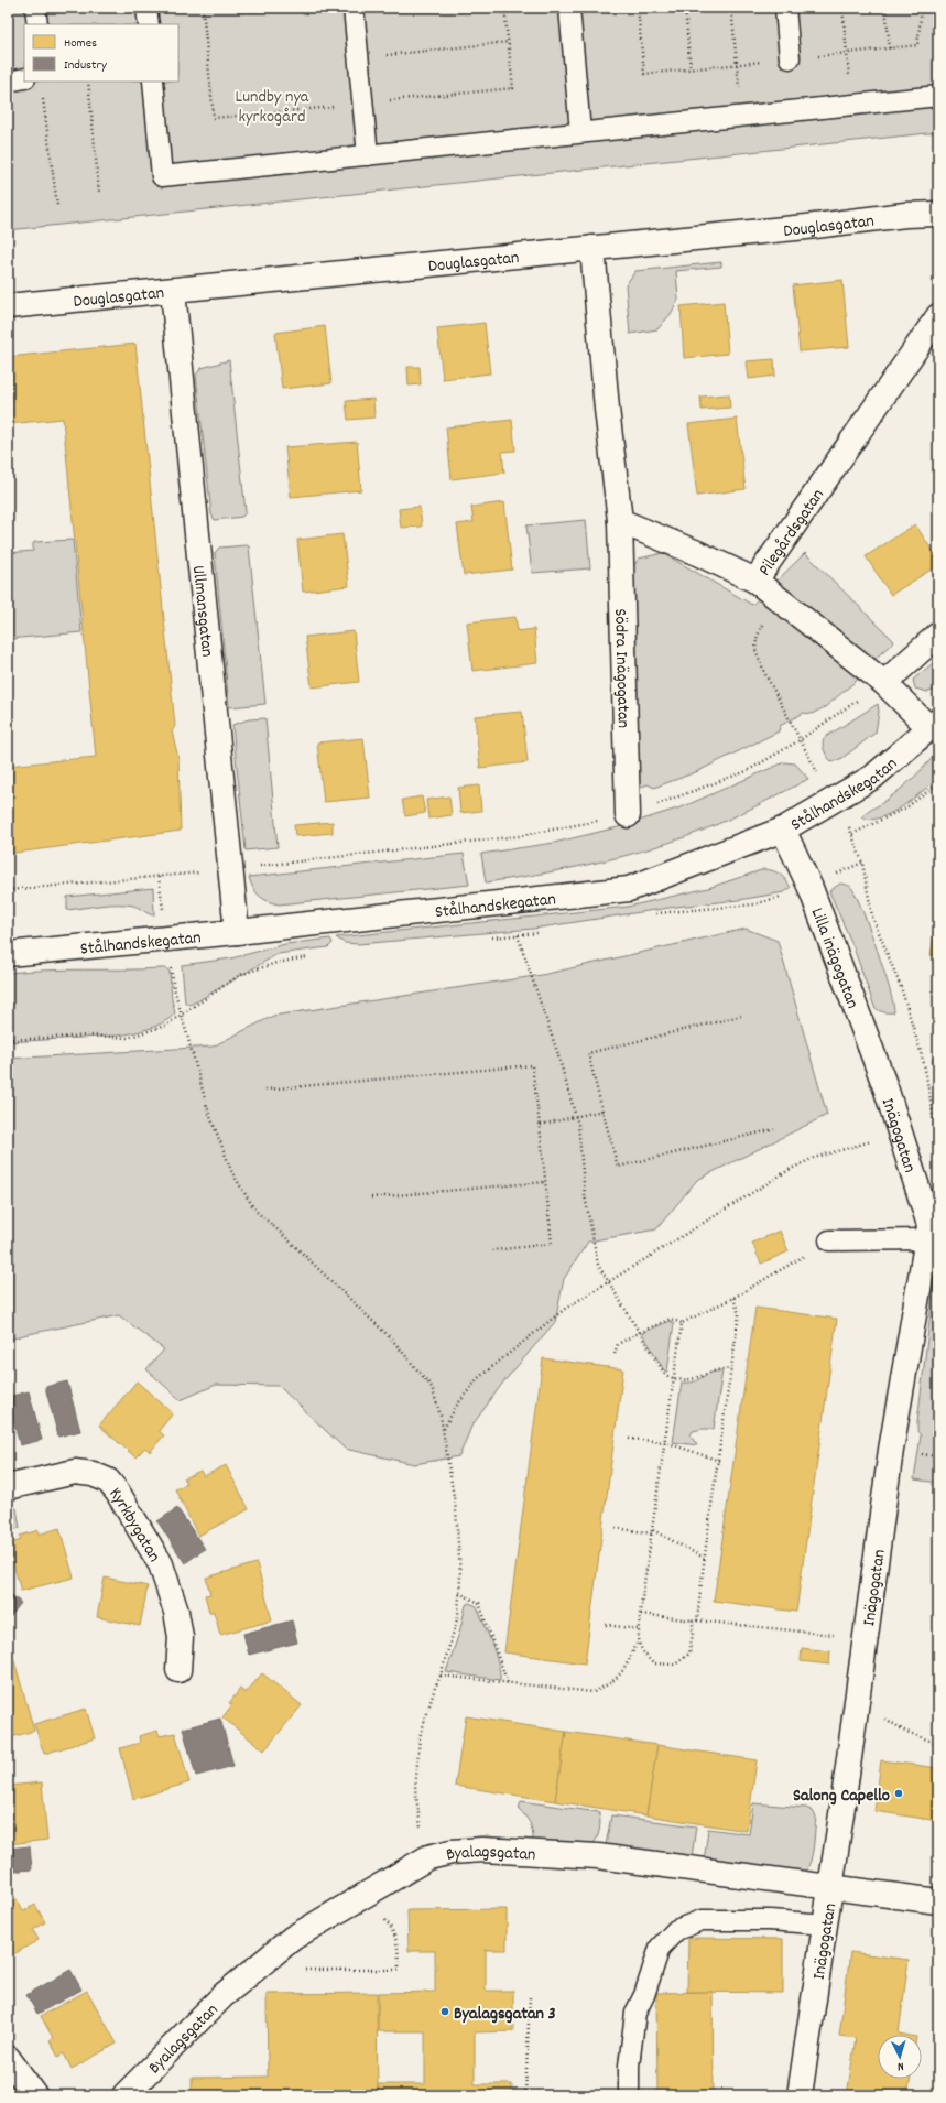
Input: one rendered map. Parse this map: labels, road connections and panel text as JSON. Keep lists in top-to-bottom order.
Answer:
{
  "streets": {
    "street": [
      "Douglasgatan",
      "Pilegårdsgatan",
      "Ullmansgatan",
      "Södra Inägogatan",
      "Stålhandskegatan",
      "Lilla inägogatan",
      "Inägogatan",
      "Kyrkbygatan",
      "Byalagsgatan"
    ]
  },
  "crossings": [
    ["Douglasgatan", "Ullmansgatan"],
    ["Douglasgatan", "Södra Inägogatan"],
    ["Pilegårdsgatan", "Stålhandskegatan"],
    ["Ullmansgatan", "Stålhandskegatan"],
    ["Stålhandskegatan", "Lilla inägogatan"],
    ["Lilla inägogatan", "Inägogatan"],
    ["Inägogatan", "Byalagsgatan"]
  ],
  "parks": ["Lundby nya kyrkogård"],
  "places": ["Salong Capello", "Byalagsgatan 3"],
  "legend": ["Homes", "Industry"],
  "north": "bottom"
}
